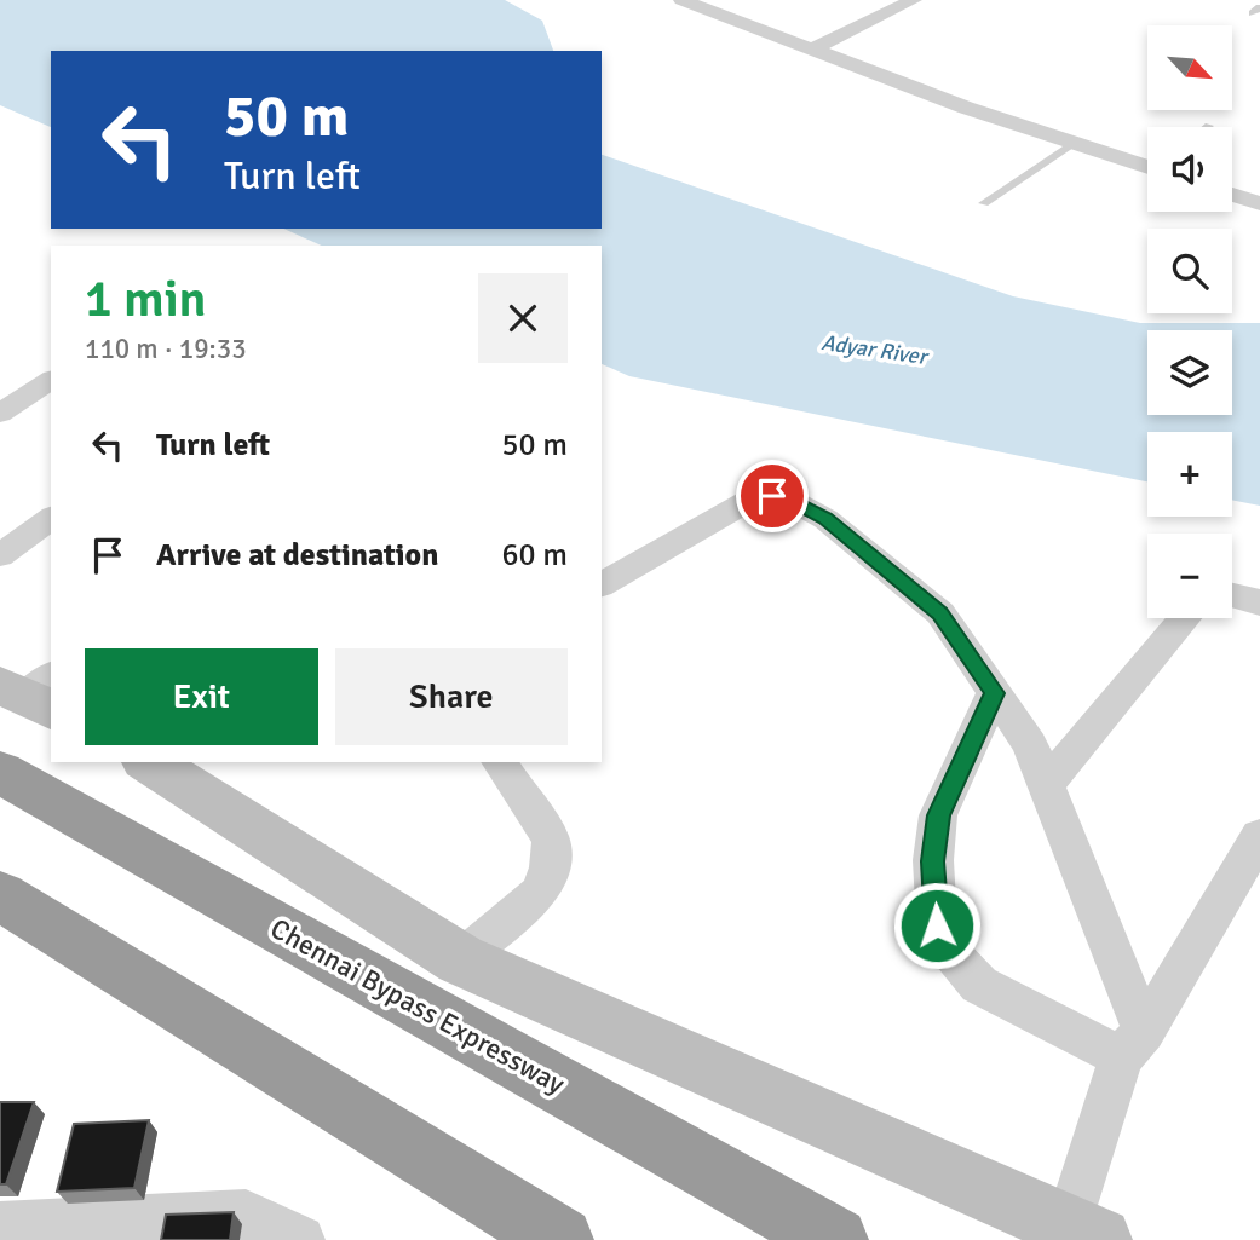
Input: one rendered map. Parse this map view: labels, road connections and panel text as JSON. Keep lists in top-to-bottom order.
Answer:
{
  "streets": {
    "highway": ["Chennai Bypass Expressway"]
  },
  "water": ["Adyar River"],
  "north": "bottom right",
  "page": {
    "map_buttons": ["+", "−"],
    "turn": ["50 m", "Turn left"],
    "heading": ["1 min", "110 m · 19:33"],
    "list": [
      {
        "name": "Turn left",
        "value": "50 m"
      },
      {
        "name": "Arrive at destination",
        "value": "60 m"
      }
    ],
    "buttons": ["Exit", "Share"]
  }
}
